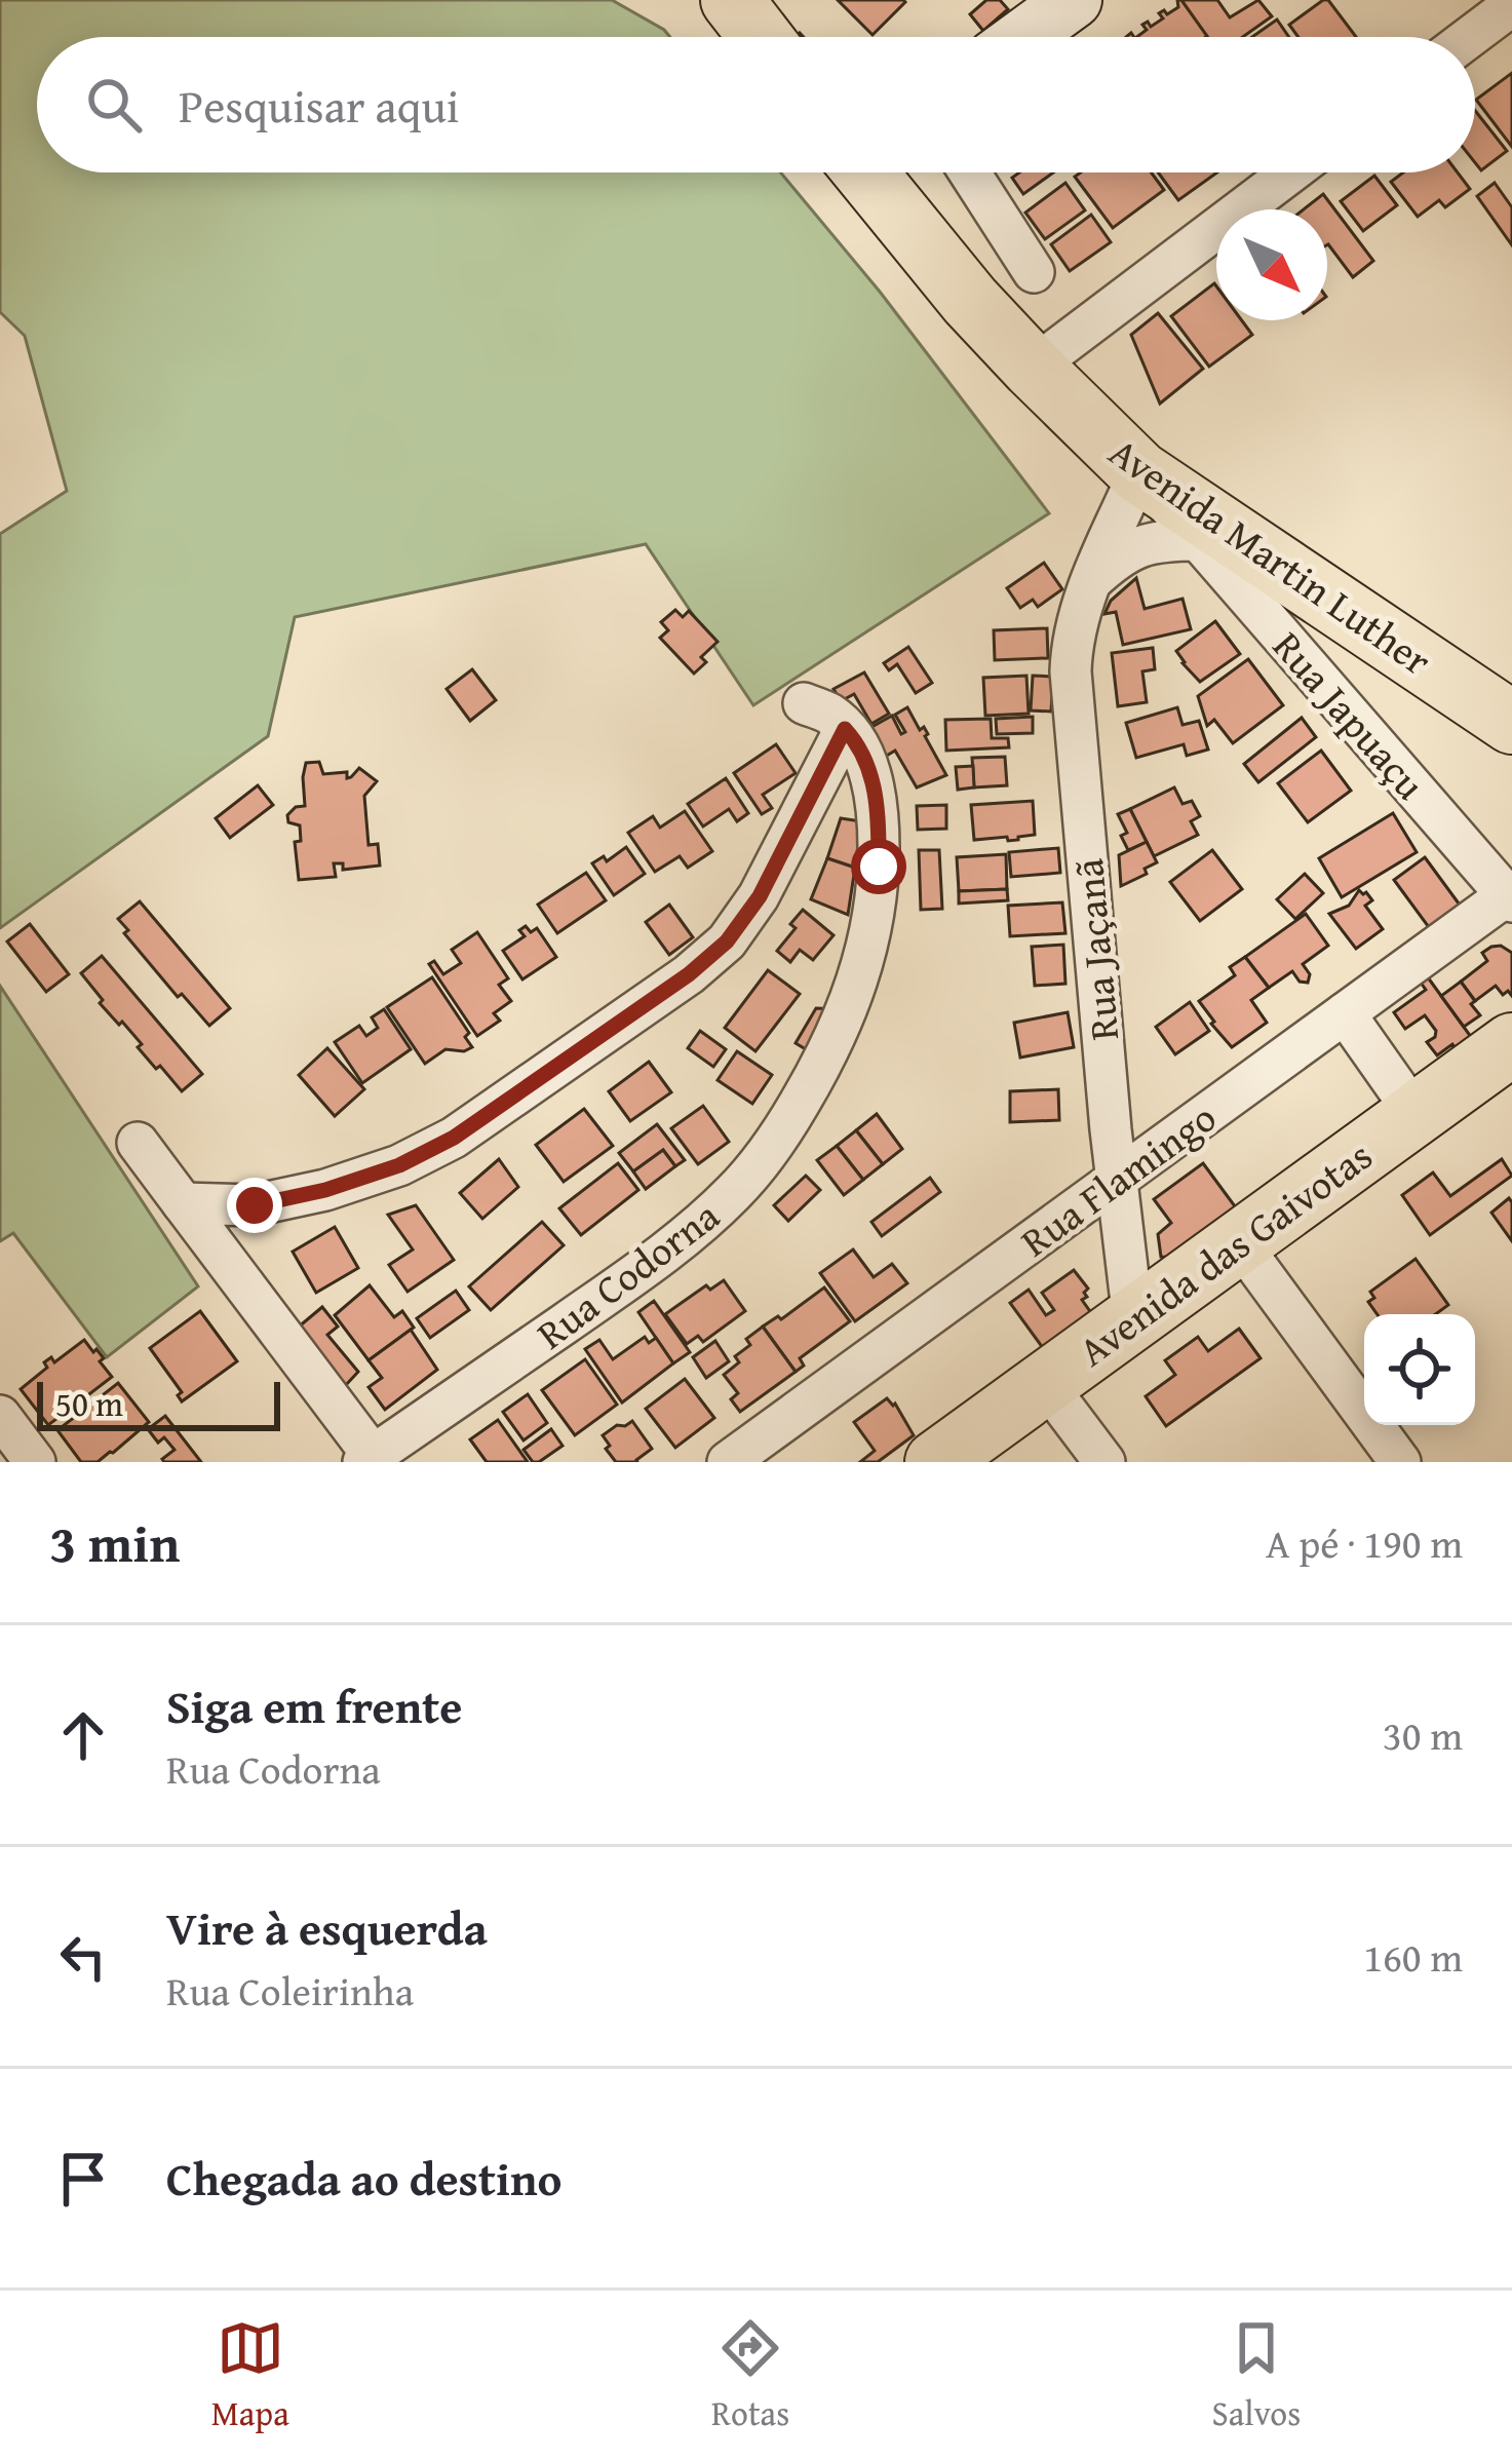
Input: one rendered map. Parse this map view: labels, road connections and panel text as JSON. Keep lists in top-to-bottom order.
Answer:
{
  "streets": {
    "main road": ["Avenida Martin Luther", "Avenida das Gaivotas"],
    "street": [
      "Rua Japuaçu",
      "Rua Jaçanã",
      "Rua Flamingo",
      "Rua Codorna"
    ]
  },
  "crossings": [
    ["Avenida Martin Luther", "Rua Japuaçu"],
    ["Avenida Martin Luther", "Rua Jaçanã"],
    ["Rua Japuaçu", "Rua Jaçanã"],
    ["Rua Japuaçu", "Rua Flamingo"],
    ["Rua Jaçanã", "Rua Flamingo"],
    ["Rua Jaçanã", "Avenida das Gaivotas"]
  ],
  "scale_bar": "50 m",
  "north": "bottom right",
  "page": {
    "search": "Pesquisar aqui",
    "scale": "50 m",
    "heading": ["3 min", "A pé · 190 m"],
    "list": [
      ["Siga em frente", "Rua Codorna", "30 m"],
      ["Vire à esquerda", "Rua Coleirinha", "160 m"],
      "Chegada ao destino"
    ],
    "nav": ["Mapa", "Rotas", "Salvos"]
  }
}
